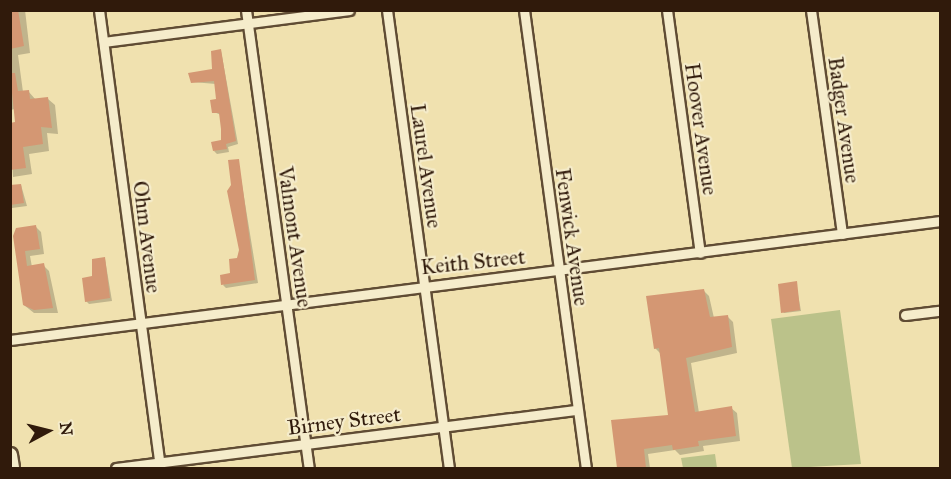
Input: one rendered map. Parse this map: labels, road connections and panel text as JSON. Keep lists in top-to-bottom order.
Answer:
{
  "streets": {
    "street": [
      "Badger Avenue",
      "Hoover Avenue",
      "Laurel Avenue",
      "Ohm Avenue",
      "Valmont Avenue",
      "Fenwick Avenue",
      "Keith Street",
      "Birney Street"
    ]
  },
  "crossings": [
    ["Badger Avenue", "Keith Street"],
    ["Hoover Avenue", "Keith Street"],
    ["Laurel Avenue", "Keith Street"],
    ["Laurel Avenue", "Birney Street"],
    ["Ohm Avenue", "Keith Street"],
    ["Ohm Avenue", "Birney Street"],
    ["Valmont Avenue", "Keith Street"],
    ["Valmont Avenue", "Birney Street"],
    ["Fenwick Avenue", "Keith Street"],
    ["Fenwick Avenue", "Birney Street"]
  ],
  "north": "right"
}
